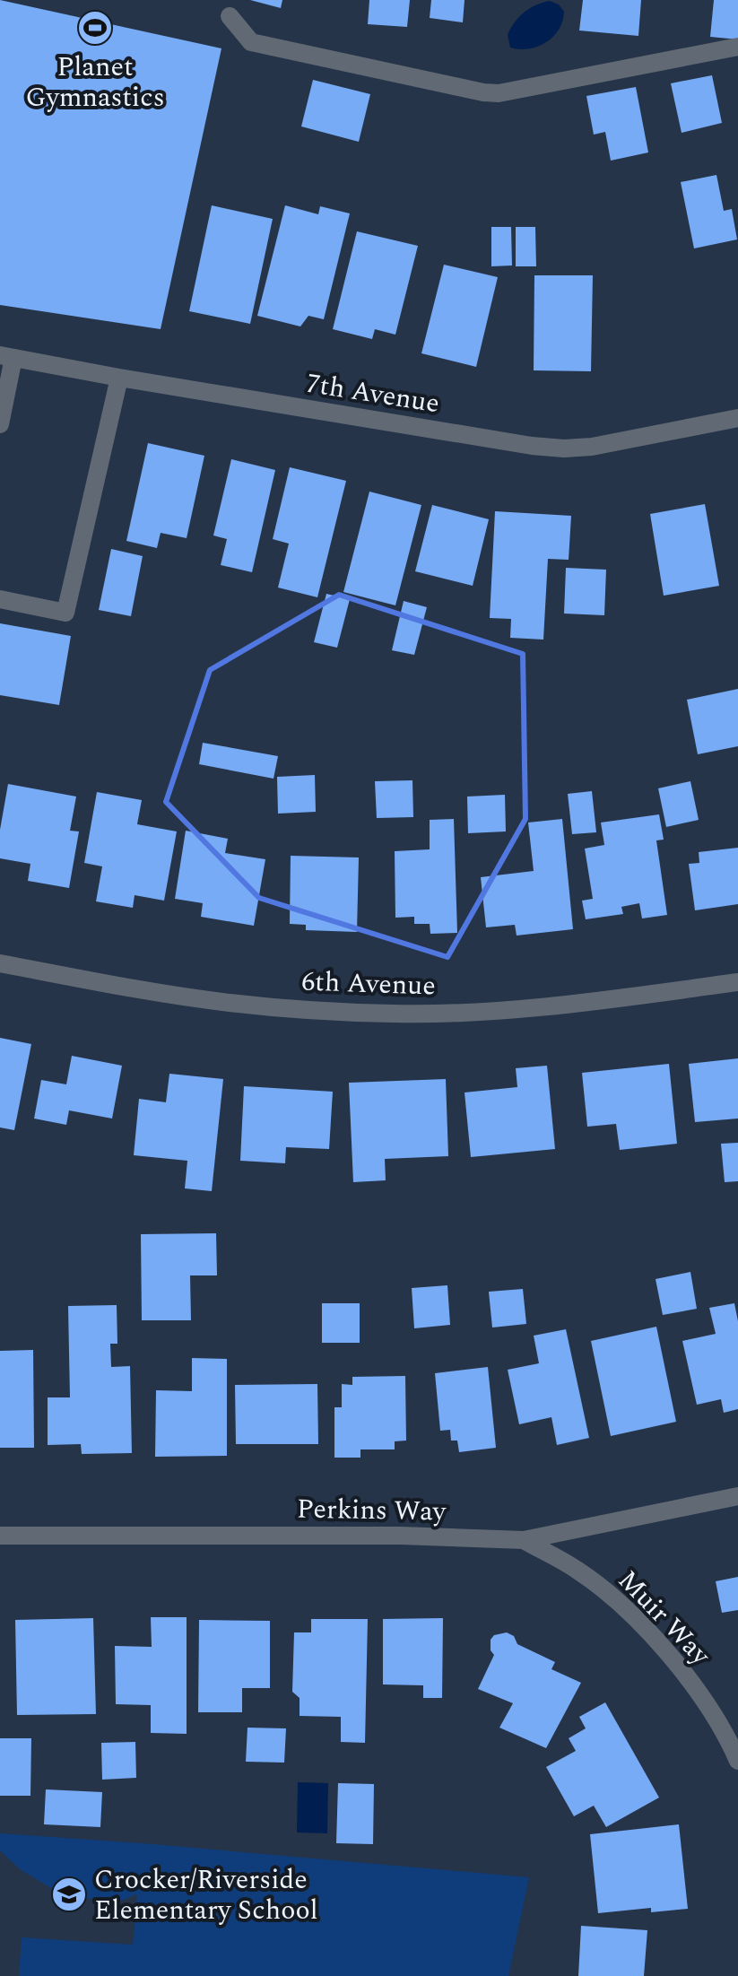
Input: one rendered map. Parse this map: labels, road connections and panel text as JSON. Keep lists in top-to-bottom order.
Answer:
{
  "streets": {
    "street": [
      "7th Avenue",
      "6th Avenue",
      "Perkins Way",
      "Muir Way"
    ]
  },
  "crossings": [
    ["Perkins Way", "Muir Way"]
  ],
  "places": {
    "sports": ["Planet Gymnastics"],
    "school or university": ["Crocker/Riverside Elementary School"]
  }
}
